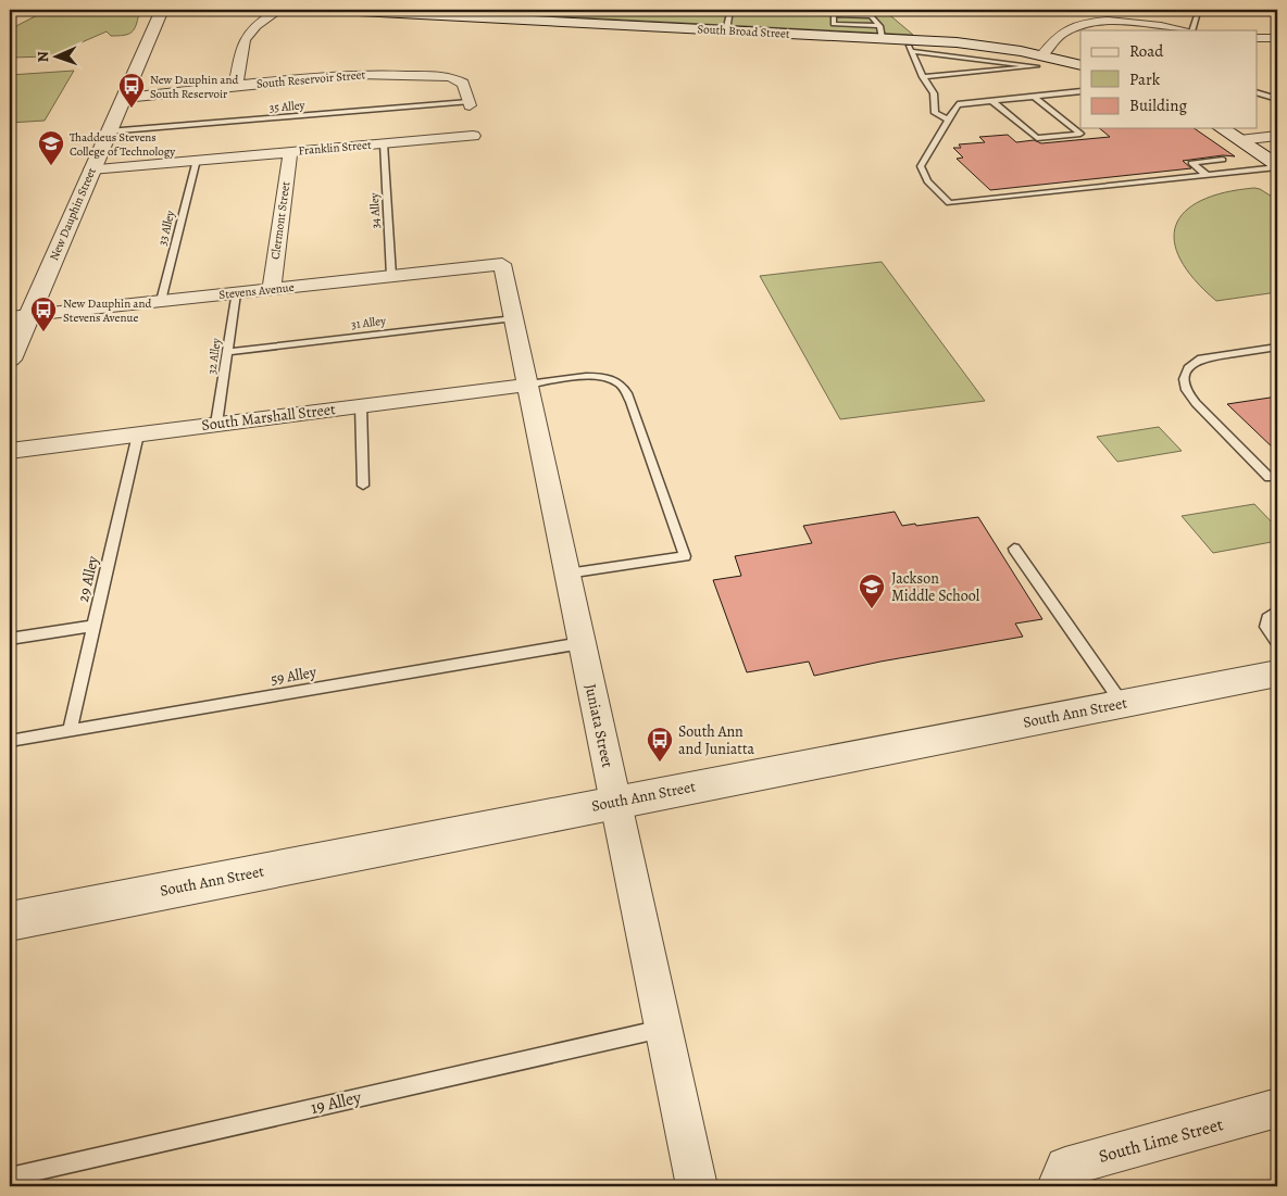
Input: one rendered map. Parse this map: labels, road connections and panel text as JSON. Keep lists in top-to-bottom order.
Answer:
{
  "streets": {
    "street": [
      "South Broad Street",
      "South Reservoir Street",
      "Franklin Street",
      "New Dauphin Street",
      "Clermont Street",
      "Stevens Avenue",
      "South Marshall Street",
      "South Ann Street",
      "Juniata Street",
      "South Lime Street"
    ],
    "lane": [
      "35 Alley",
      "34 Alley",
      "33 Alley",
      "31 Alley",
      "32 Alley",
      "29 Alley",
      "59 Alley",
      "19 Alley"
    ]
  },
  "crossings": [
    ["South Reservoir Street", "35 Alley"],
    ["South Reservoir Street", "New Dauphin Street"],
    ["35 Alley", "New Dauphin Street"],
    ["Franklin Street", "34 Alley"],
    ["Franklin Street", "New Dauphin Street"],
    ["Franklin Street", "Clermont Street"],
    ["Franklin Street", "33 Alley"],
    ["34 Alley", "Stevens Avenue"],
    ["New Dauphin Street", "Stevens Avenue"],
    ["Clermont Street", "Stevens Avenue"],
    ["33 Alley", "Stevens Avenue"],
    ["Stevens Avenue", "32 Alley"],
    ["Stevens Avenue", "Juniata Street"],
    ["31 Alley", "32 Alley"],
    ["31 Alley", "Juniata Street"],
    ["32 Alley", "South Marshall Street"],
    ["South Marshall Street", "29 Alley"],
    ["South Marshall Street", "Juniata Street"],
    ["29 Alley", "59 Alley"],
    ["59 Alley", "Juniata Street"],
    ["South Ann Street", "Juniata Street"],
    ["Juniata Street", "19 Alley"]
  ],
  "places": {
    "bus stop": ["New Dauphin and South Reservoir", "New Dauphin and Stevens Avenue", "South Ann and Juniatta"],
    "school or university": ["Thaddeus Stevens College of Technology", "Jackson Middle School"]
  },
  "legend": ["Road", "Park", "Building"],
  "north": "left"
}
